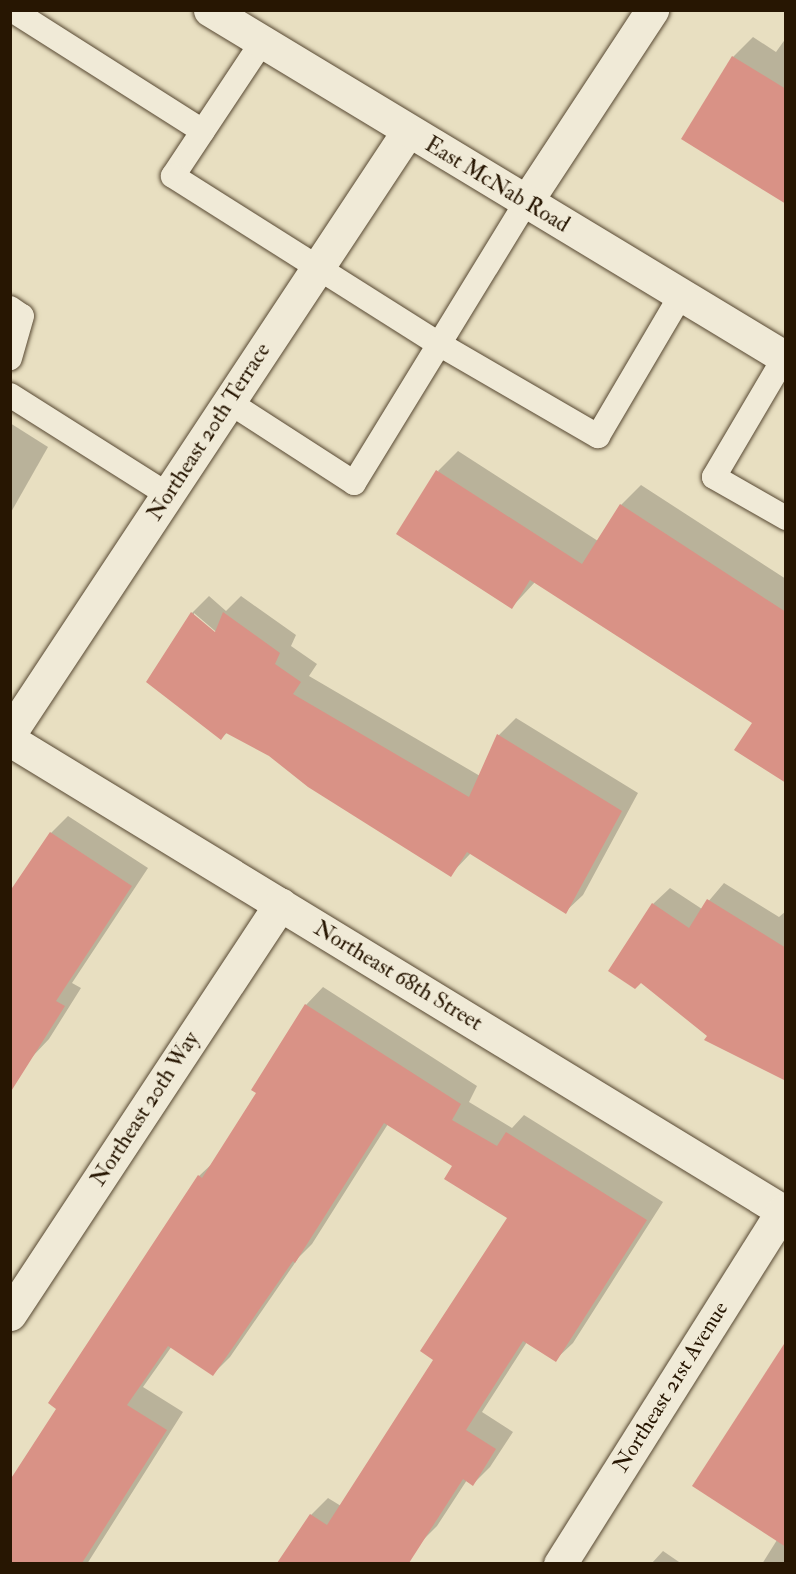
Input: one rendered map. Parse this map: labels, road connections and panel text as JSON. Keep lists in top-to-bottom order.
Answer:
{
  "streets": {
    "street": [
      "East McNab Road",
      "Northeast 20th Terrace",
      "Northeast 68th Street",
      "Northeast 20th Way",
      "Northeast 21st Avenue"
    ]
  },
  "crossings": [
    ["East McNab Road", "Northeast 20th Terrace"],
    ["Northeast 68th Street", "Northeast 20th Way"],
    ["Northeast 68th Street", "Northeast 21st Avenue"]
  ]
}
